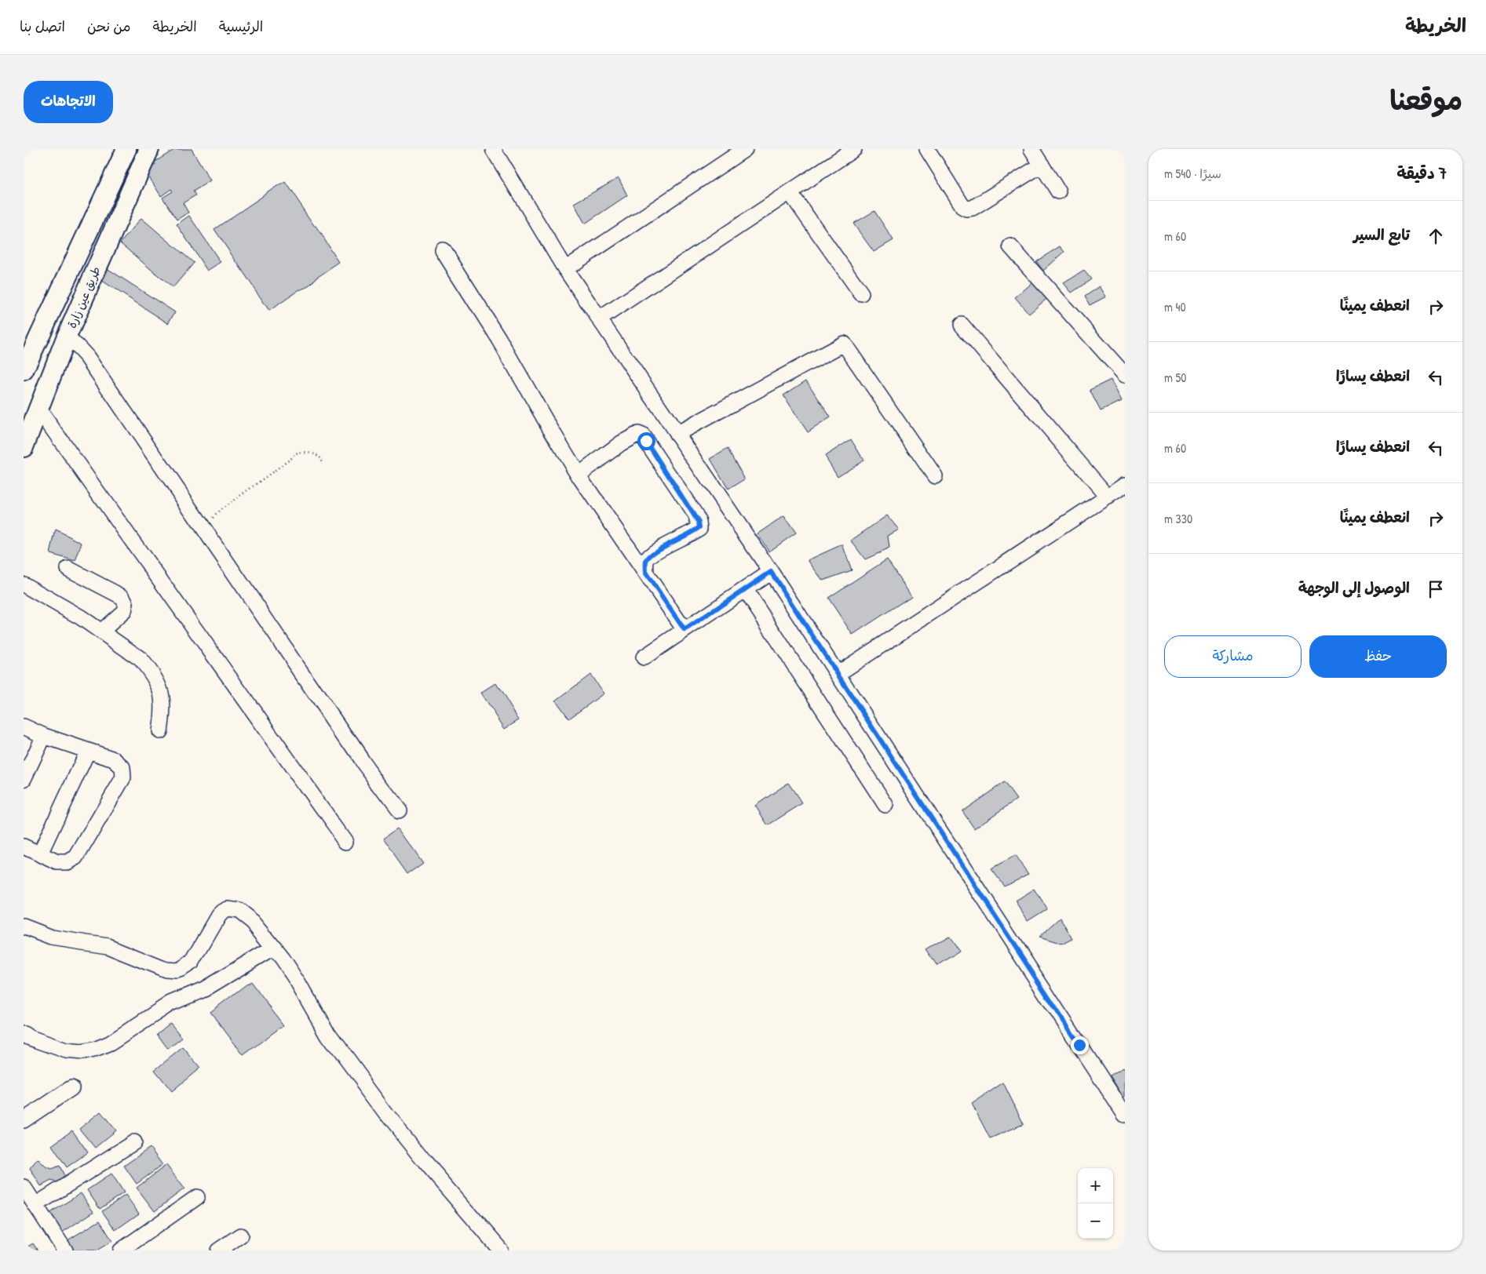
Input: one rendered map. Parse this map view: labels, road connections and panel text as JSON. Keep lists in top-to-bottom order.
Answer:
{
  "streets": {
    "main road": ["طريق عين زارة"]
  },
  "page": {
    "header": "الخريطة",
    "nav": [
      "الرئيسية",
      "الخريطة",
      "من نحن",
      "اتصل بنا"
    ],
    "title": "موقعنا",
    "buttons": [
      "الاتجاهات",
      ["حفظ", "مشاركة"]
    ],
    "heading": ["7 دقيقة", "سيرًا · 540 m"],
    "list": [
      ["تابع السير", "60 m"],
      ["انعطف يمينًا", "40 m"],
      ["انعطف يسارًا", "50 m"],
      ["انعطف يسارًا", "60 m"],
      ["انعطف يمينًا", "330 m"],
      "الوصول إلى الوجهة"
    ],
    "map_buttons": ["+", "−"]
  }
}
